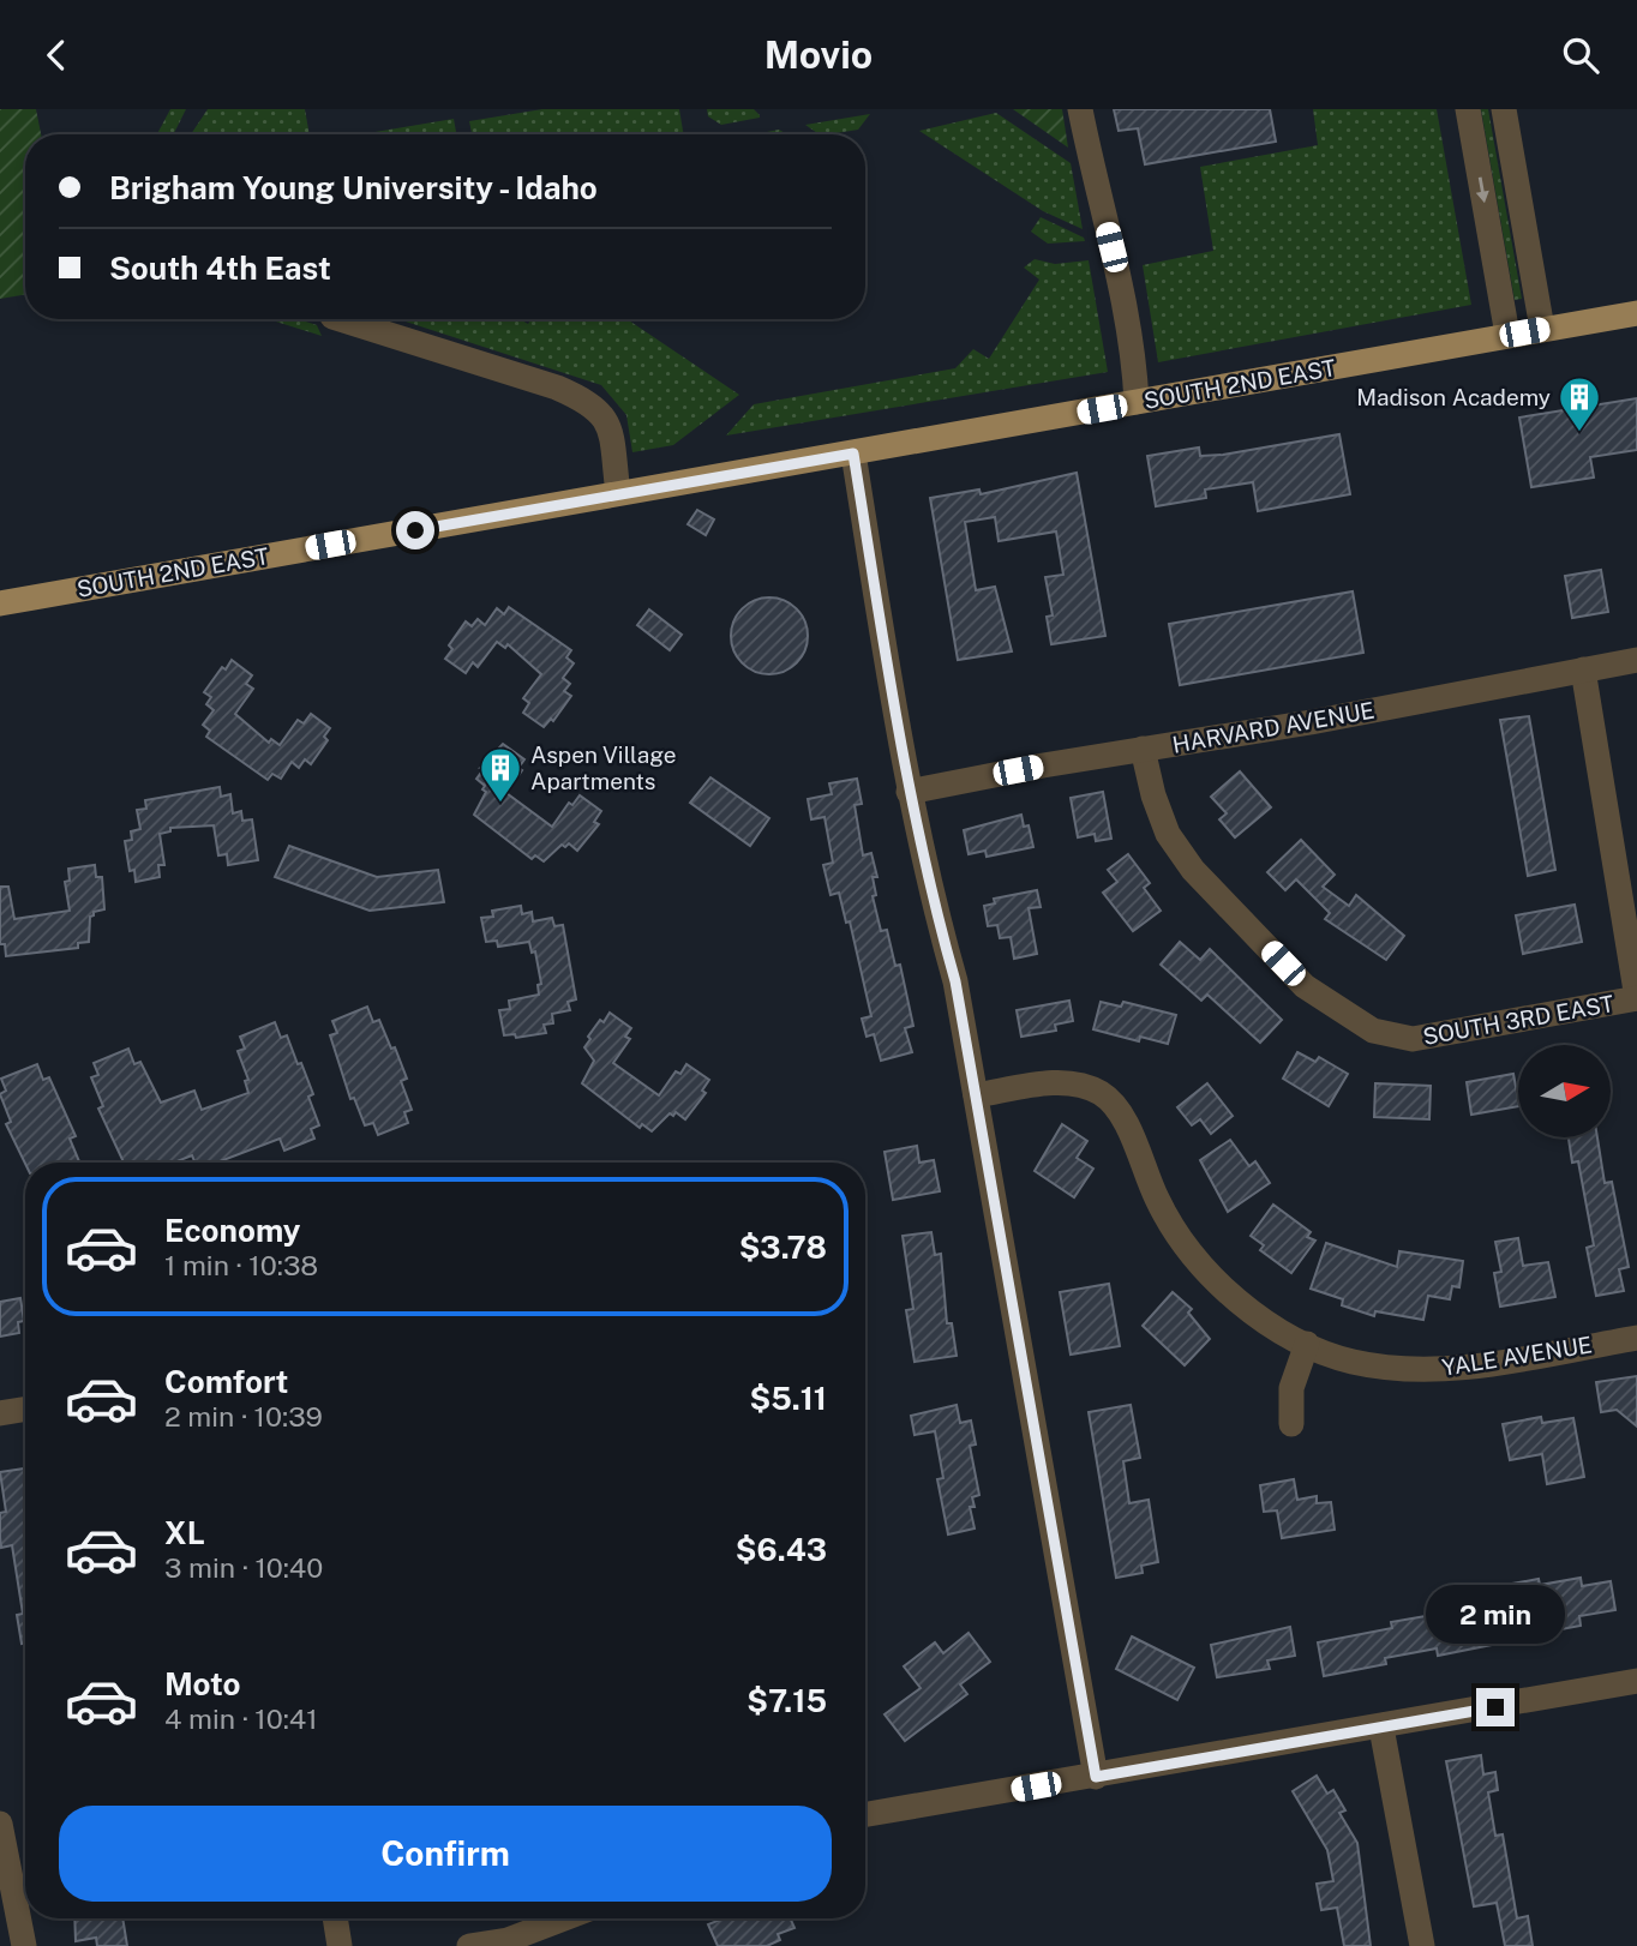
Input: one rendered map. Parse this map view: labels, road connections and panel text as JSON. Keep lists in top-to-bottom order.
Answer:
{
  "streets": {
    "main road": ["SOUTH 2ND EAST"],
    "street": ["HARVARD AVENUE", "SOUTH 3RD EAST", "YALE AVENUE"]
  },
  "crossings": [
    ["HARVARD AVENUE", "SOUTH 3RD EAST"]
  ],
  "places": {
    "building": ["Madison Academy", "Aspen Village Apartments"]
  },
  "north": "right",
  "page": {
    "header": "Movio",
    "banner": ["Brigham Young University - Idaho", "South 4th East"],
    "list": [
      {
        "name": "Economy",
        "note": "1 min · 10:38",
        "value": "$3.78"
      },
      {
        "name": "Comfort",
        "note": "2 min · 10:39",
        "value": "$5.11"
      },
      {
        "name": "XL",
        "note": "3 min · 10:40",
        "value": "$6.43"
      },
      {
        "name": "Moto",
        "note": "4 min · 10:41",
        "value": "$7.15"
      }
    ],
    "bubble": "2 min",
    "buttons": "Confirm"
  }
}
